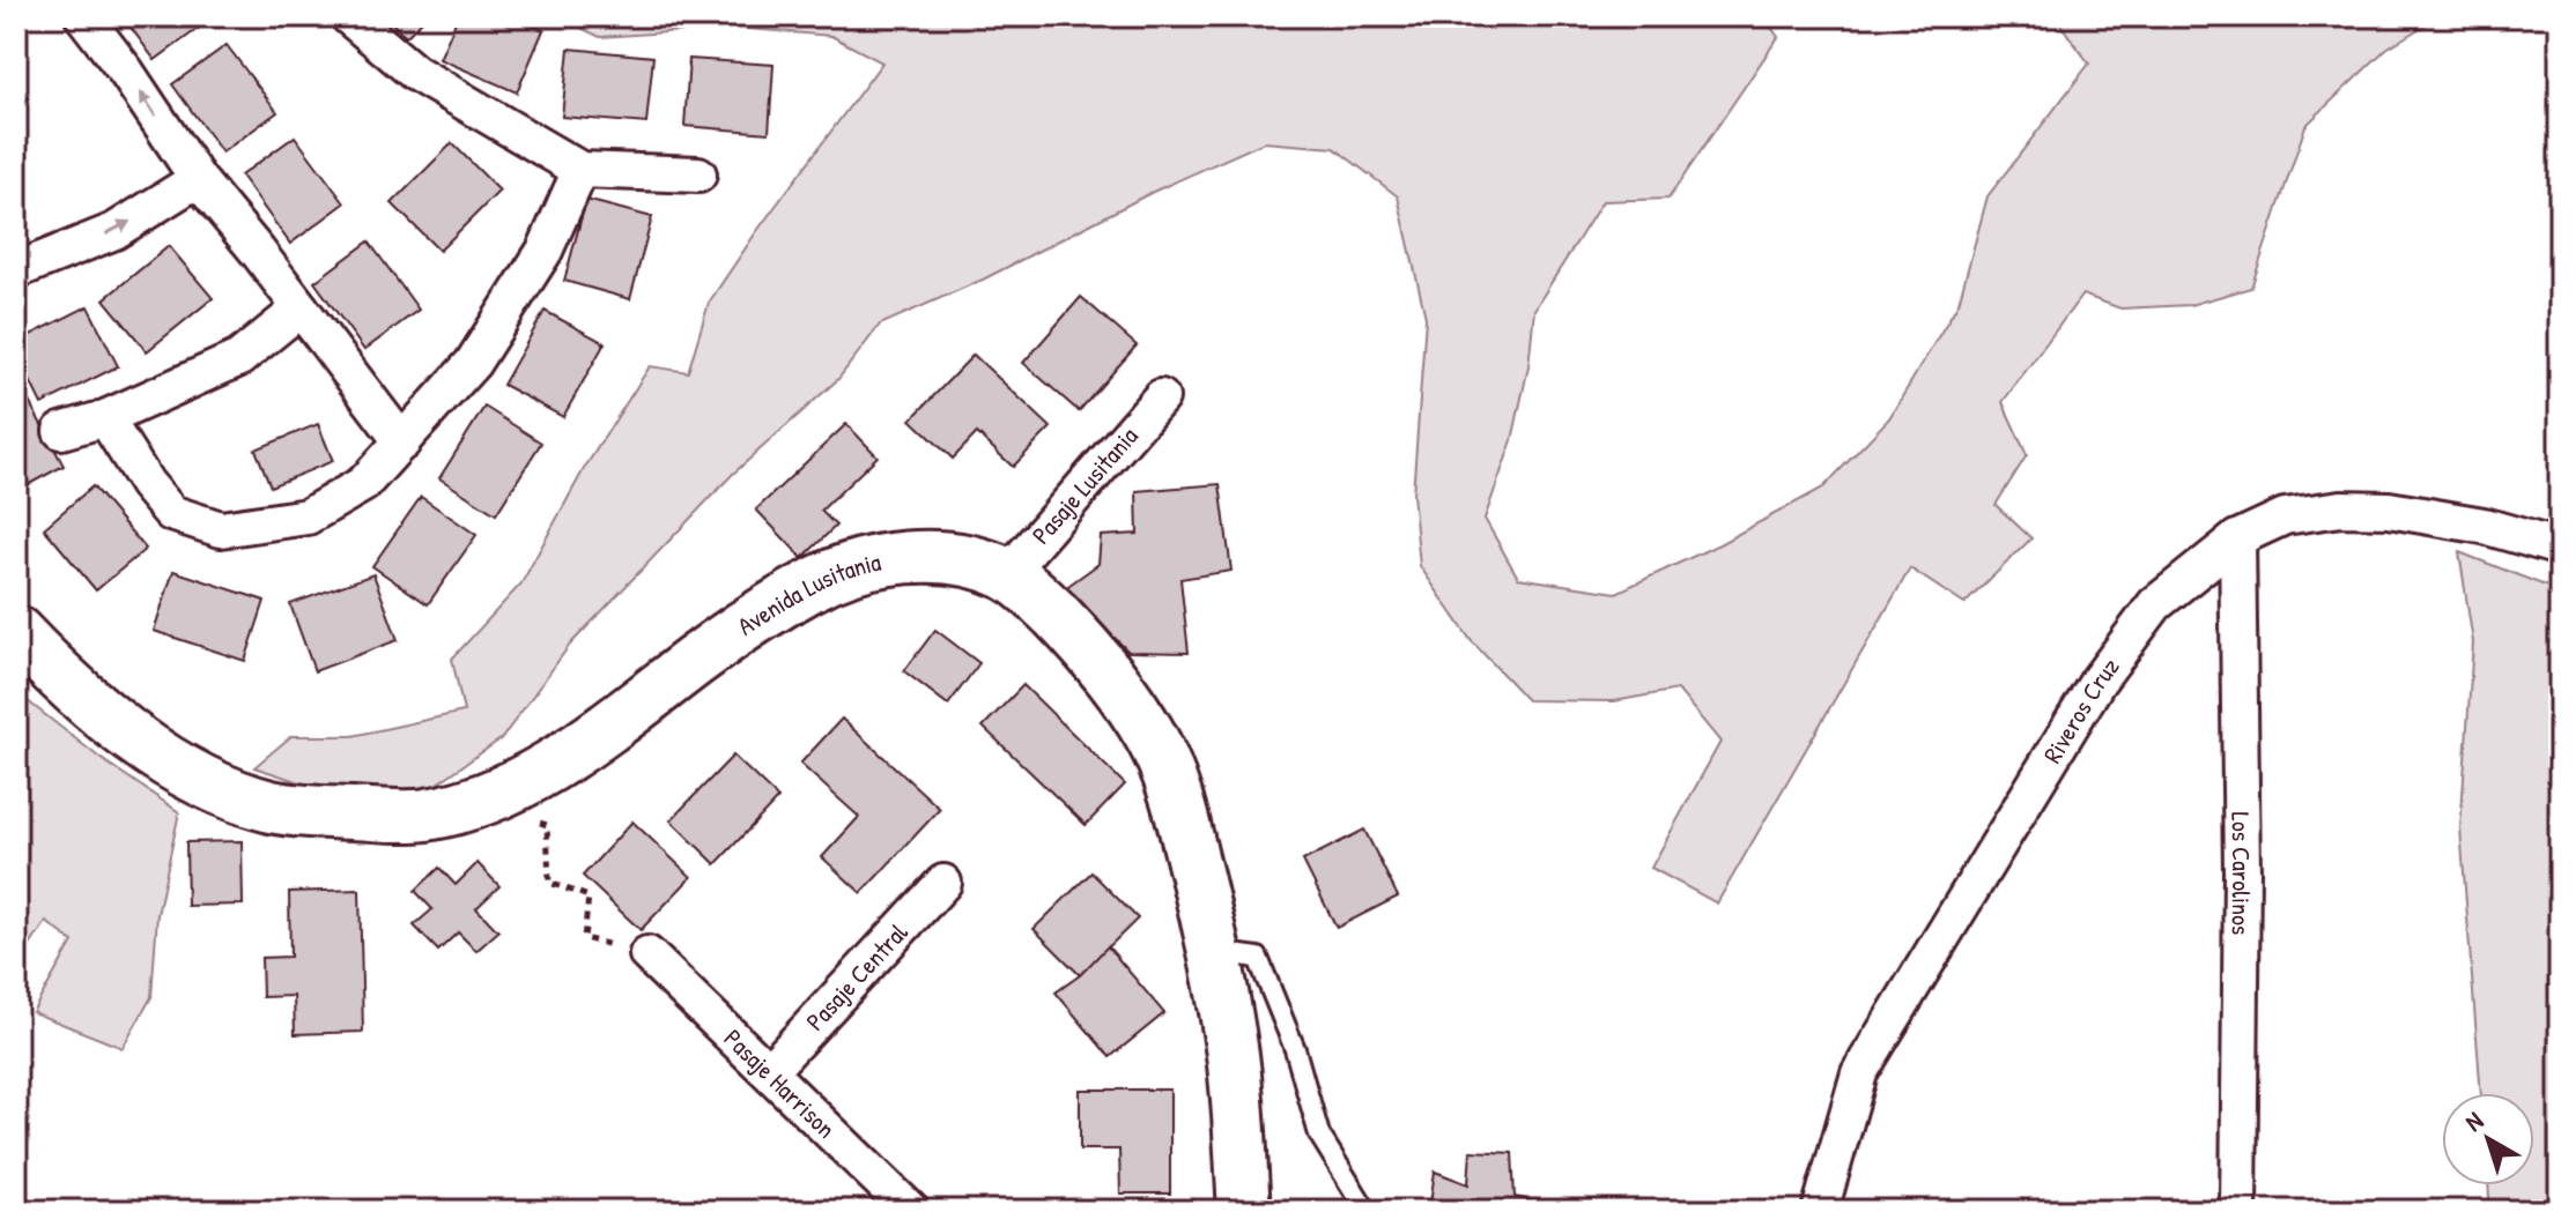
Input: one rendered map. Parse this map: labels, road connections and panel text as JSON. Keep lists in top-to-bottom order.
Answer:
{
  "streets": {
    "street": [
      "Pasaje Lusitania",
      "Avenida Lusitania",
      "Riveros Cruz",
      "Los Carolinos",
      "Pasaje Central",
      "Pasaje Harrison"
    ]
  },
  "crossings": [
    ["Pasaje Lusitania", "Avenida Lusitania"],
    ["Riveros Cruz", "Los Carolinos"],
    ["Pasaje Central", "Pasaje Harrison"]
  ],
  "north": "top left"
}
